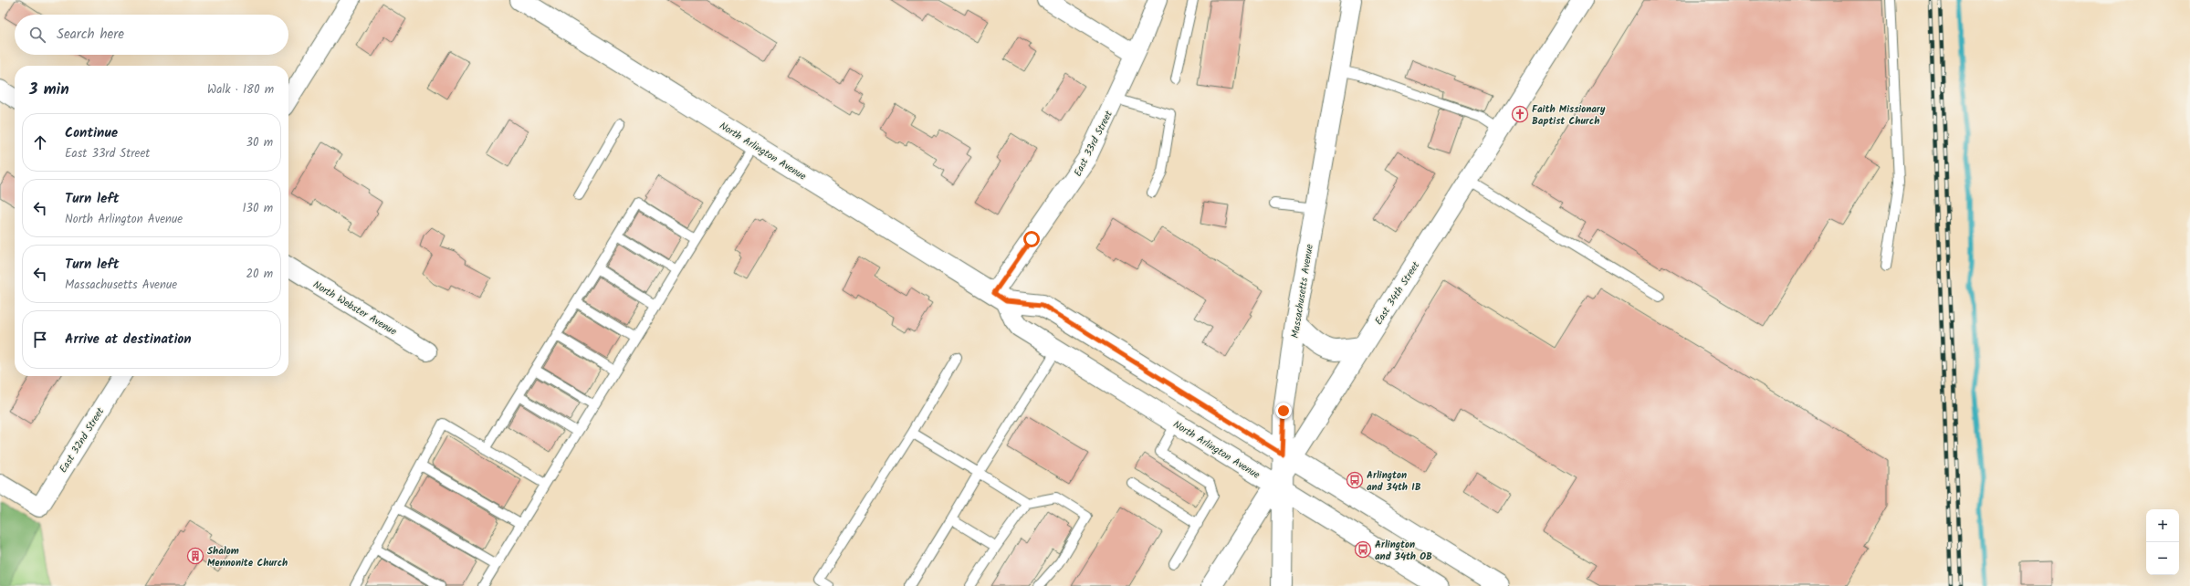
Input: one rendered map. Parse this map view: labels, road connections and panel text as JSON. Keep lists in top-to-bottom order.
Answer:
{
  "streets": {
    "main road": ["North Arlington Avenue", "Massachusetts Avenue", "East 34th Street"],
    "street": ["East 33rd Street", "North Webster Avenue", "East 32nd Street"]
  },
  "crossings": [
    ["East 33rd Street", "North Arlington Avenue"],
    ["North Arlington Avenue", "Massachusetts Avenue"],
    ["North Arlington Avenue", "East 34th Street"],
    ["Massachusetts Avenue", "East 34th Street"]
  ],
  "places": {
    "church": ["Faith Missionary Baptist Church"],
    "bus stop": ["Arlington and 34th IB", "Arlington and 34th OB"],
    "building": ["Shalom Mennonite Church"]
  },
  "page": {
    "search": "Search here",
    "heading": ["3 min", "Walk · 180 m"],
    "list": [
      ["Continue", "East 33rd Street", "30 m"],
      ["Turn left", "North Arlington Avenue", "130 m"],
      ["Turn left", "Massachusetts Avenue", "20 m"],
      "Arrive at destination"
    ],
    "map_buttons": ["+", "−"]
  }
}
